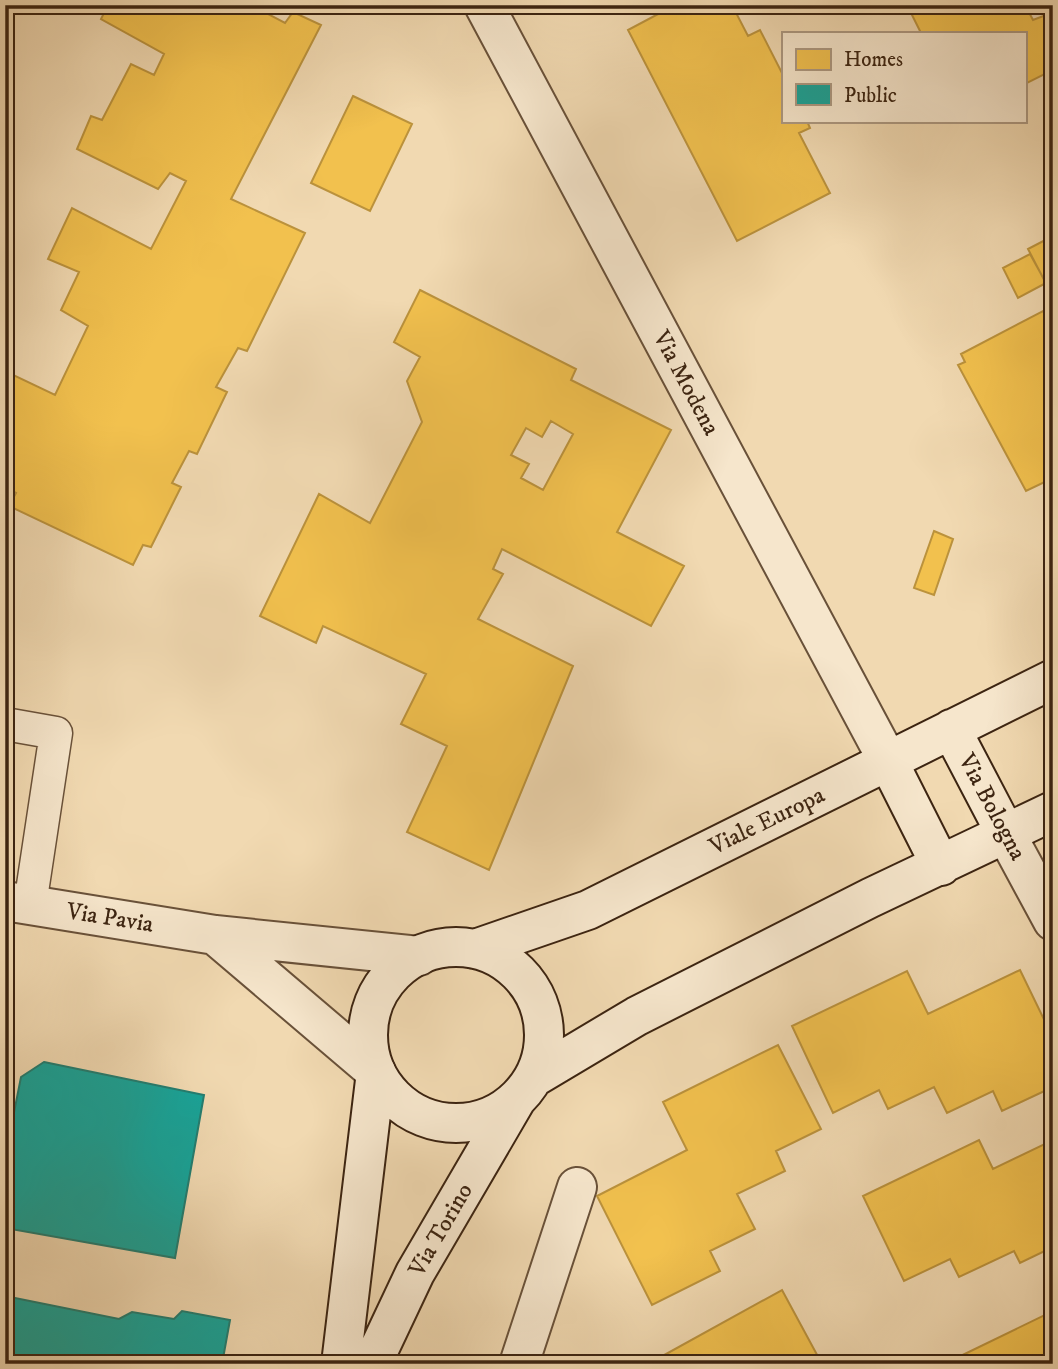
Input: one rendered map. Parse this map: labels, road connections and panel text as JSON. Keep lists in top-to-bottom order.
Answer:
{
  "streets": {
    "street": [
      "Via Modena",
      "Via Bologna",
      "Viale Europa",
      "Via Pavia",
      "Via Torino"
    ]
  },
  "crossings": [
    ["Via Modena", "Viale Europa"],
    ["Via Bologna", "Viale Europa"],
    ["Viale Europa", "Via Pavia"],
    ["Viale Europa", "Via Torino"],
    ["Via Pavia", "Via Torino"]
  ],
  "legend": ["Homes", "Public"]
}
